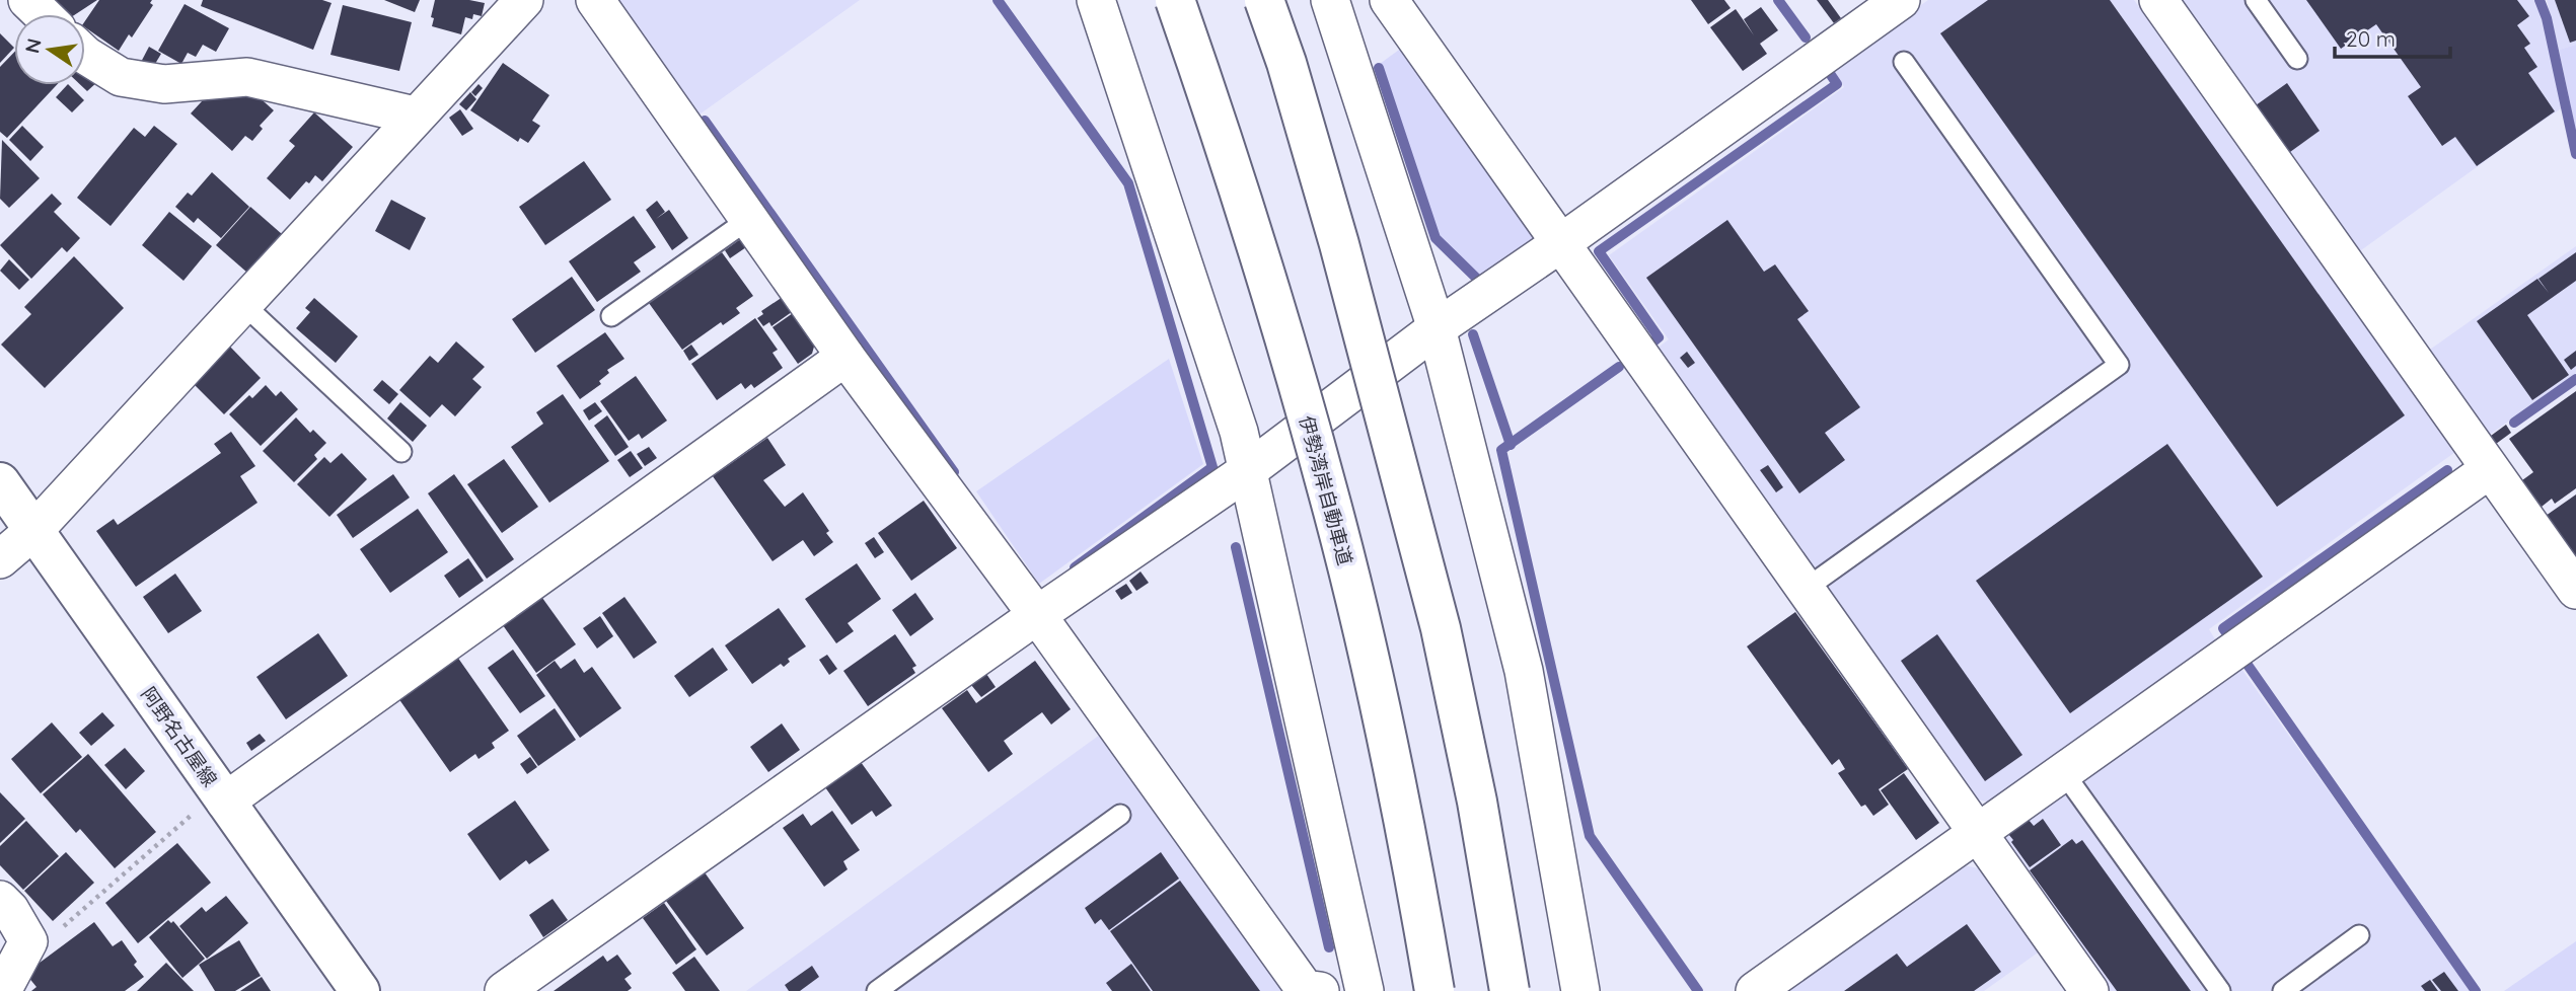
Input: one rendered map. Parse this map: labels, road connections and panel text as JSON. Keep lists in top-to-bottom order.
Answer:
{
  "streets": {
    "main road": ["伊勢湾岸自動車道", "阿野名古屋線"]
  },
  "scale_bar": "20 m",
  "north": "left"
}
